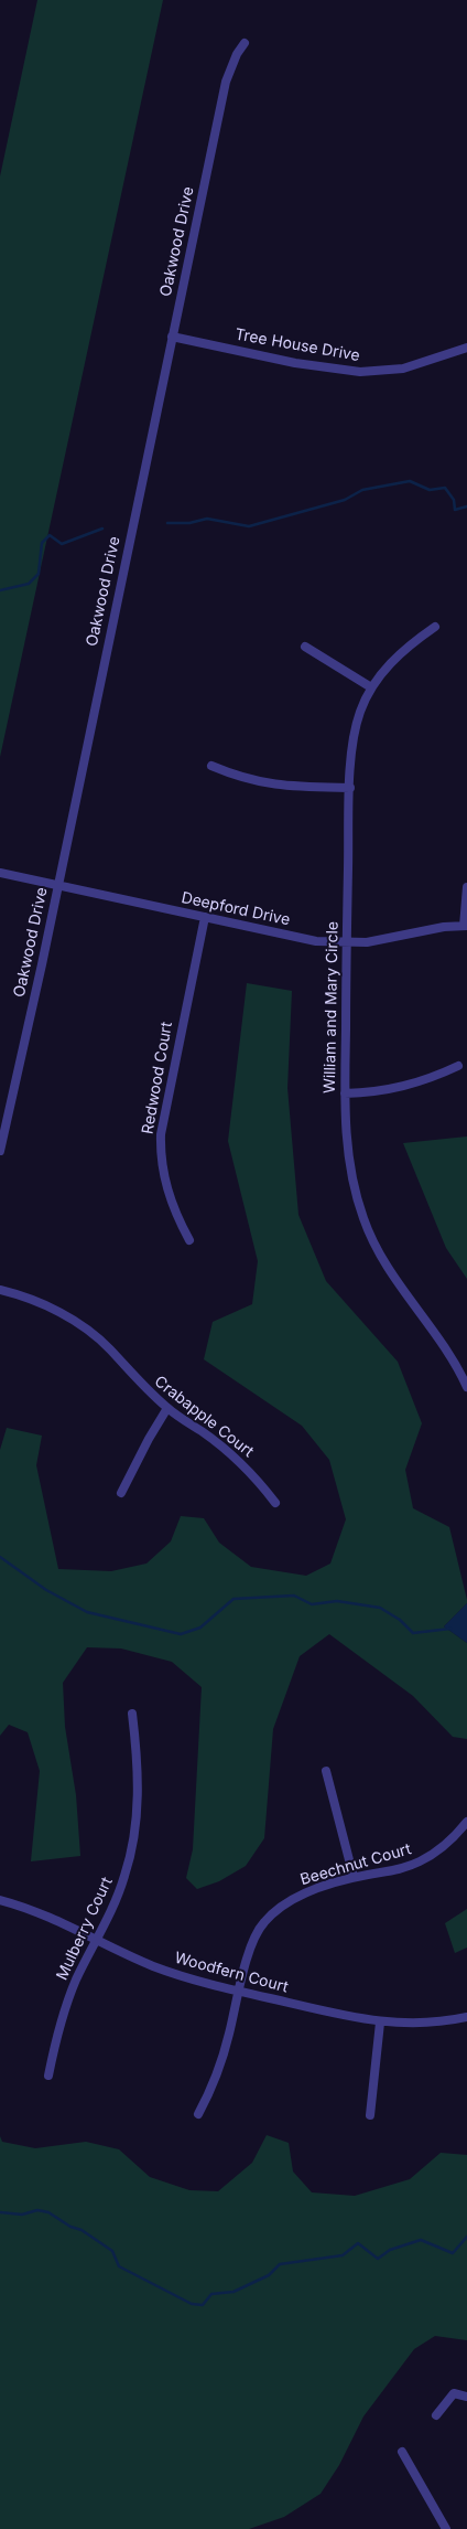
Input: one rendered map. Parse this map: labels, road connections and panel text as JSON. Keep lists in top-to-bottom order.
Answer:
{
  "streets": {
    "street": [
      "Oakwood Drive",
      "Tree House Drive",
      "Deepford Drive",
      "William and Mary Circle",
      "Redwood Court",
      "Crabapple Court",
      "Beechnut Court",
      "Mulberry Court",
      "Woodfern Court"
    ]
  },
  "crossings": [
    ["Oakwood Drive", "Tree House Drive"],
    ["Oakwood Drive", "Deepford Drive"],
    ["Deepford Drive", "William and Mary Circle"],
    ["Deepford Drive", "Redwood Court"],
    ["Beechnut Court", "Woodfern Court"],
    ["Mulberry Court", "Woodfern Court"]
  ]
}
